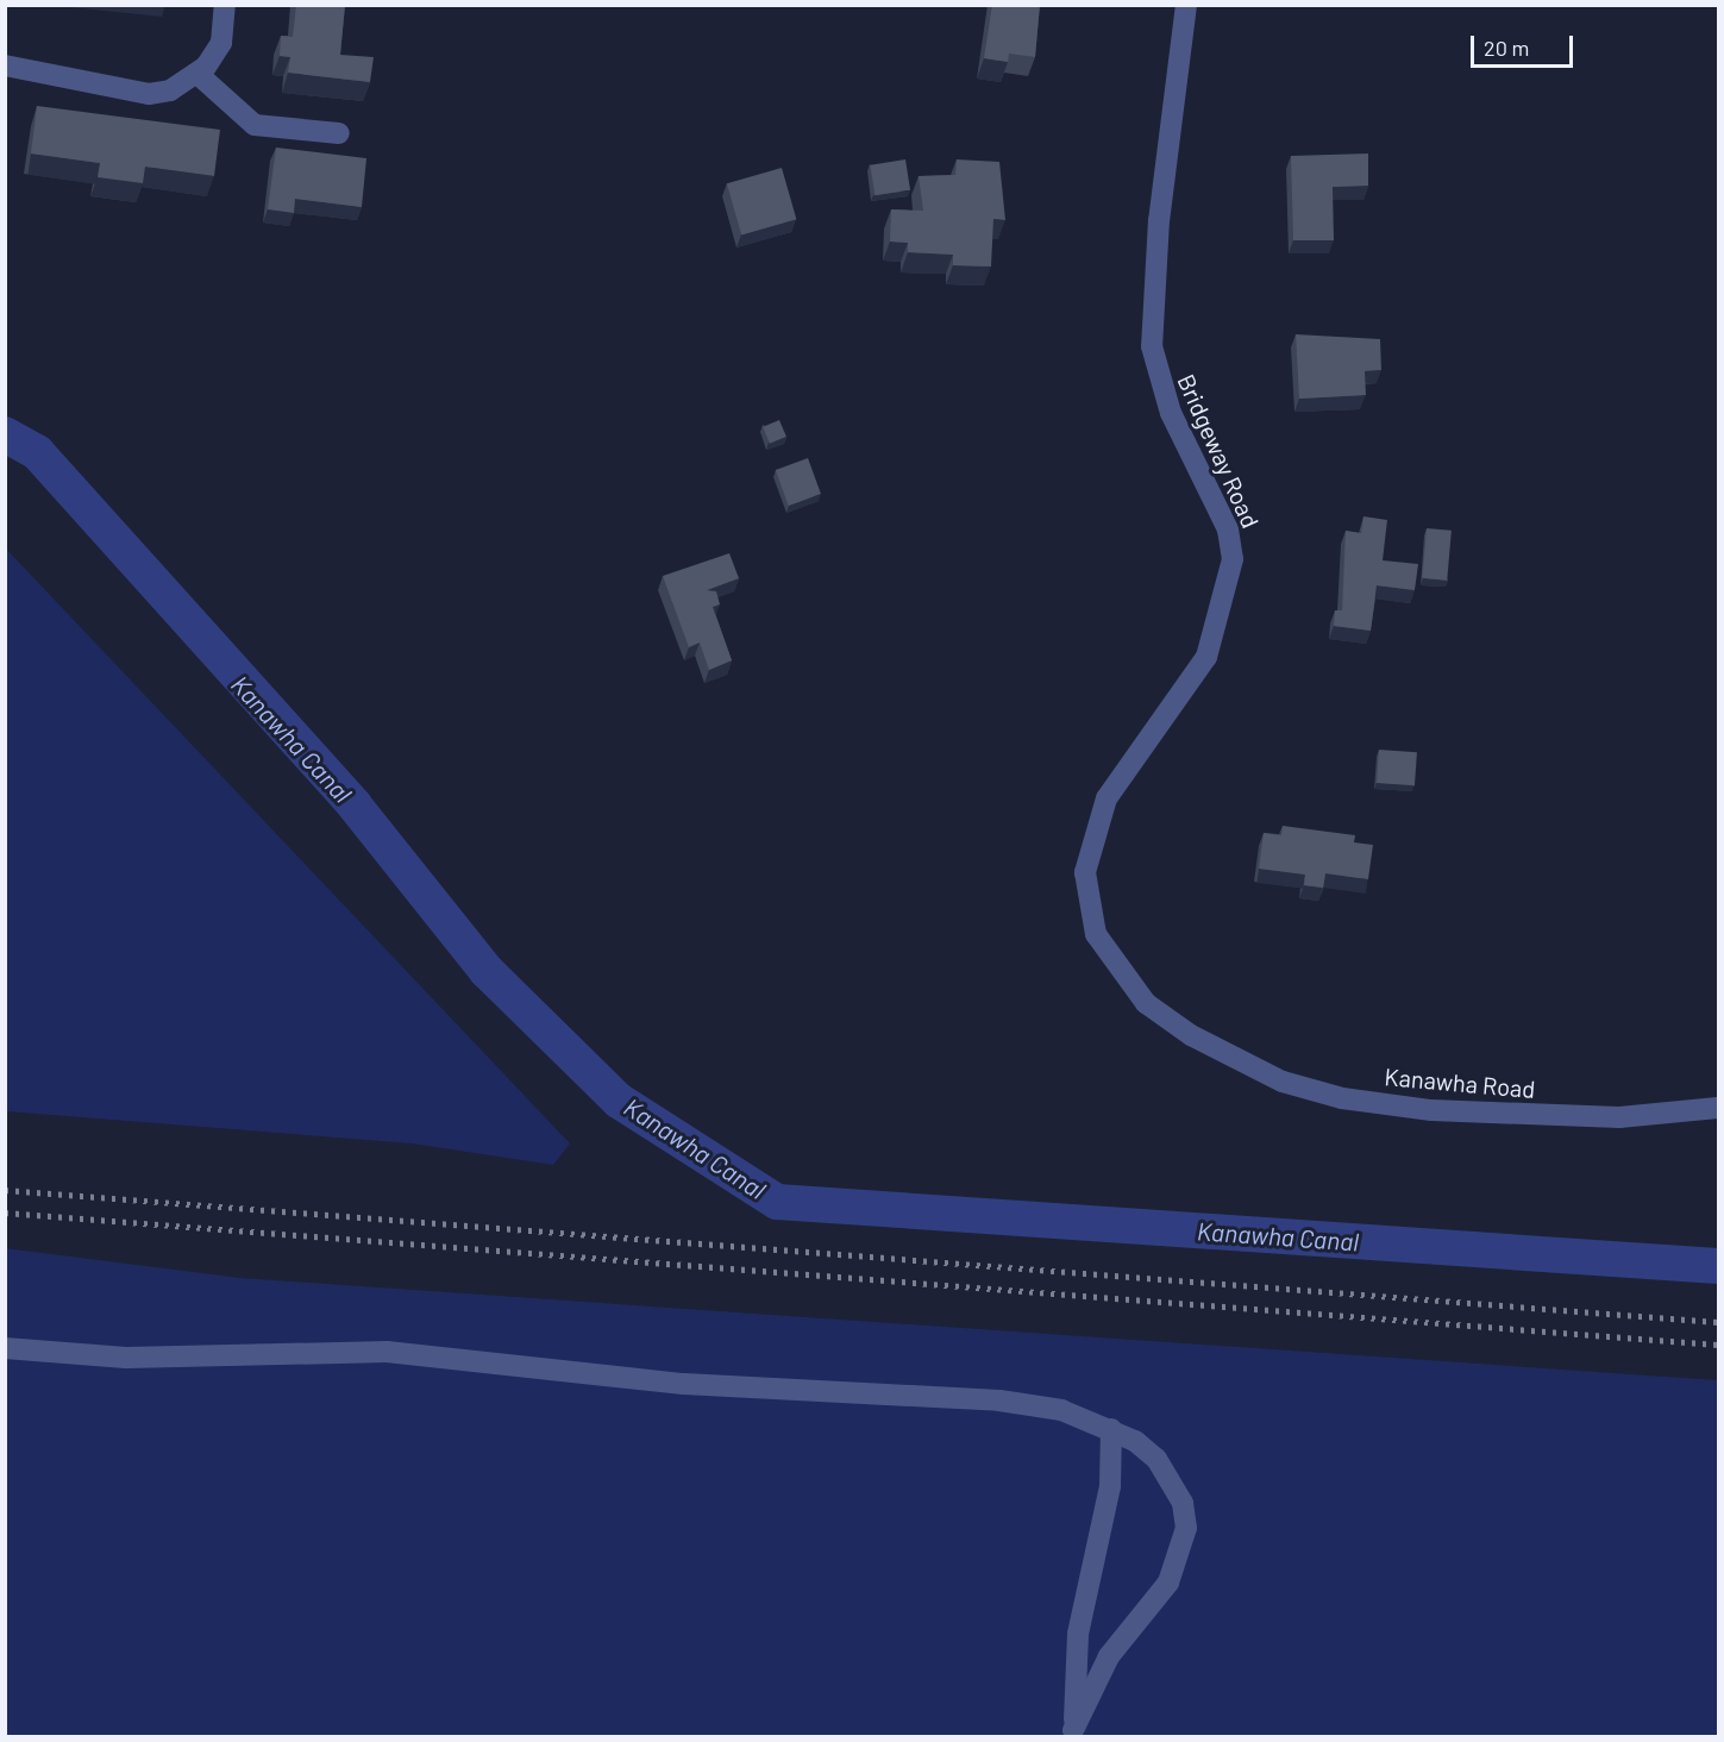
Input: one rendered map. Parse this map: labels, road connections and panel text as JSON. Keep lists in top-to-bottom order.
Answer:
{
  "streets": {
    "street": ["Bridgeway Road", "Kanawha Road"]
  },
  "crossings": [
    ["Bridgeway Road", "Kanawha Road"]
  ],
  "water": ["Kanawha Canal"],
  "scale_bar": "20 m"
}
